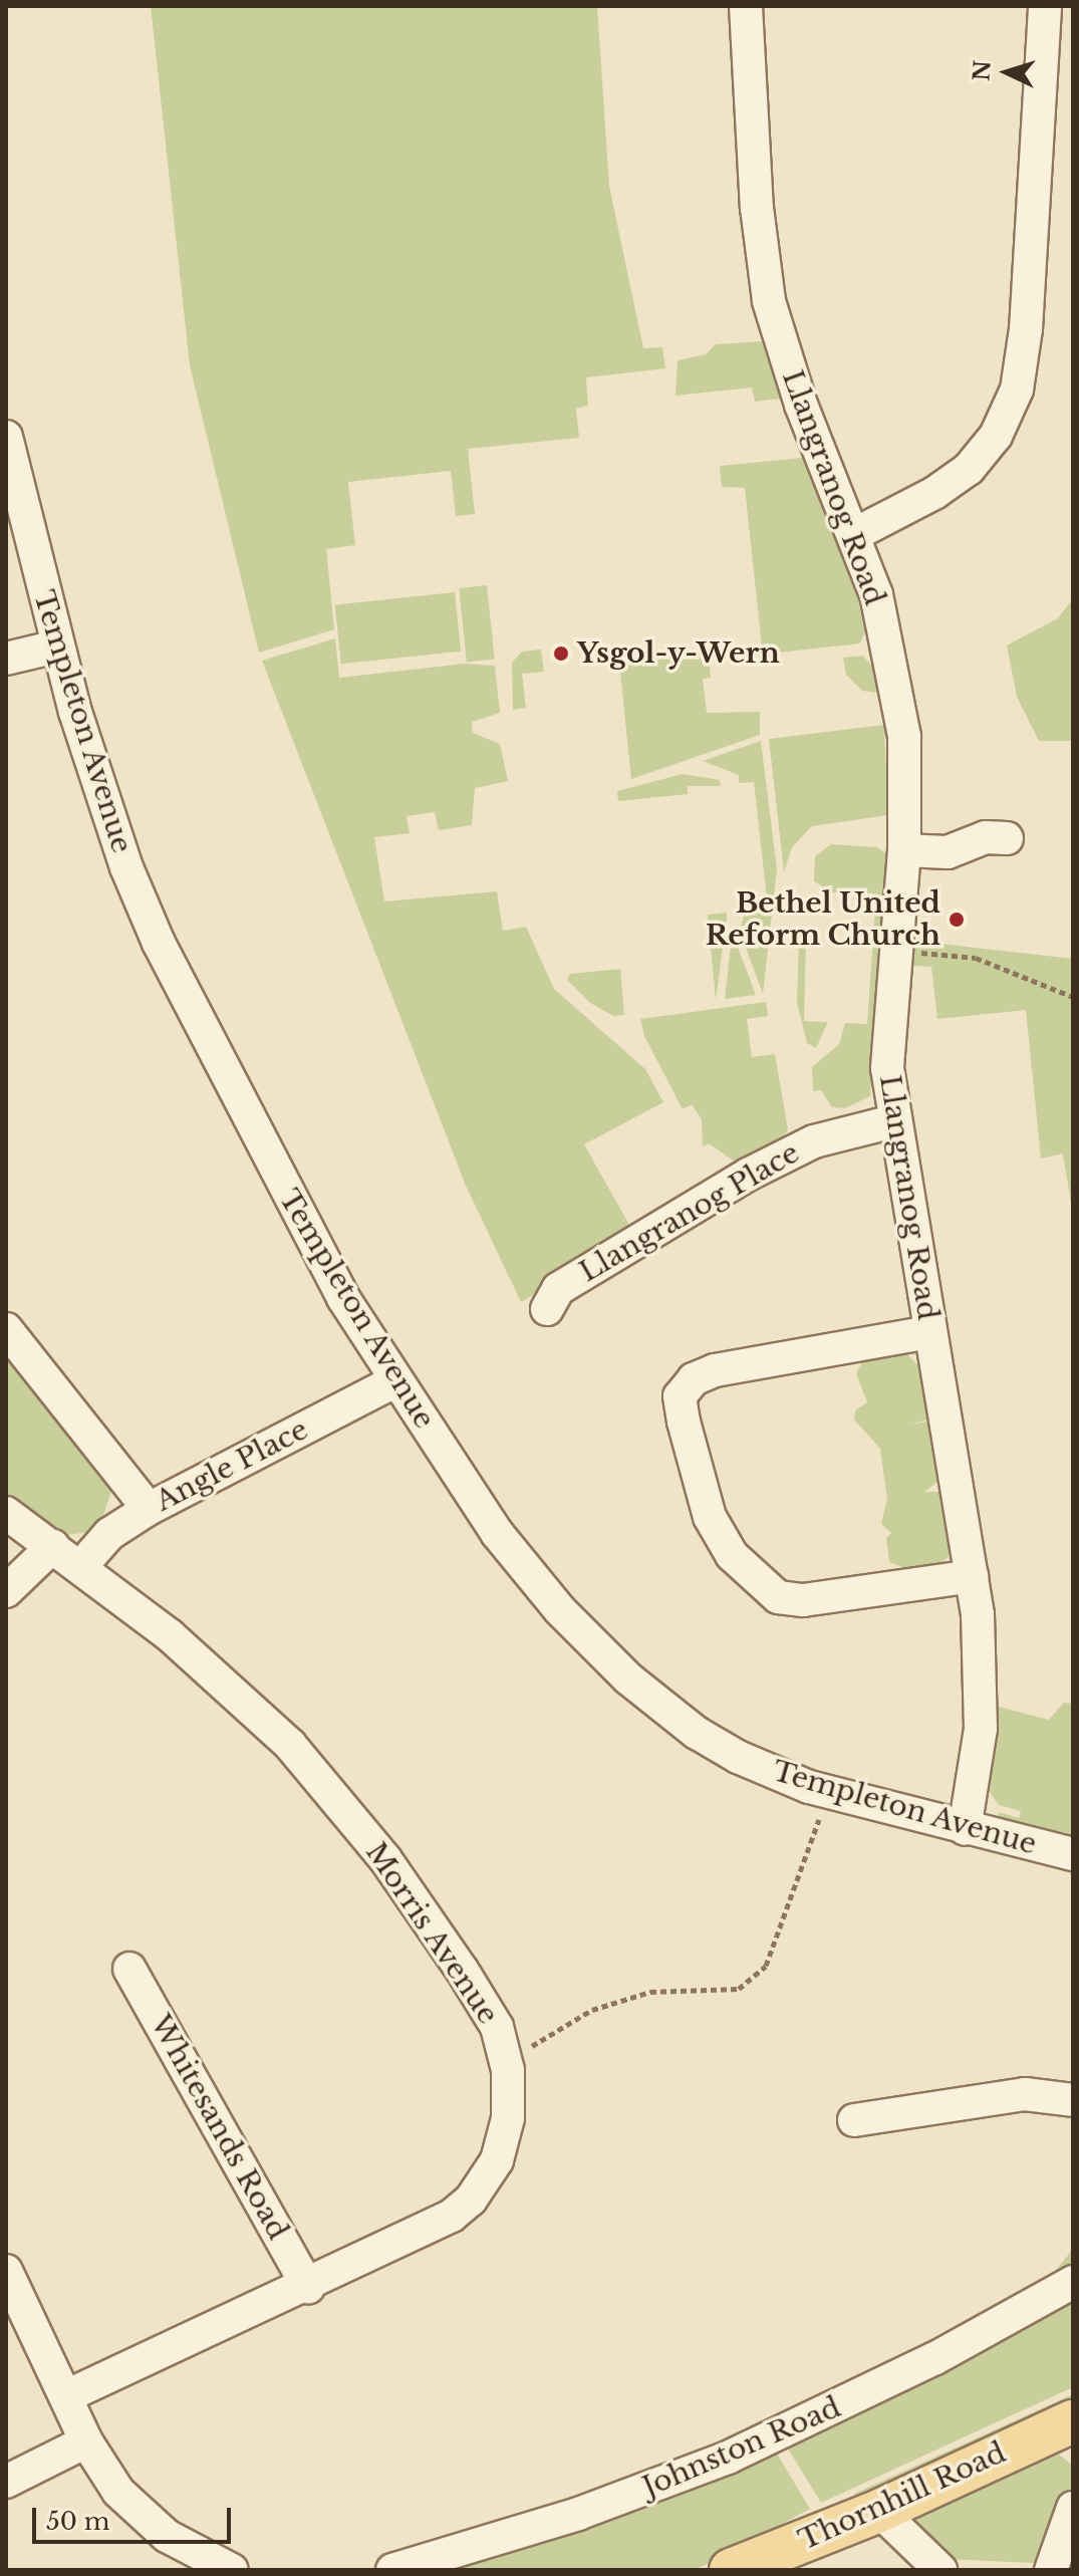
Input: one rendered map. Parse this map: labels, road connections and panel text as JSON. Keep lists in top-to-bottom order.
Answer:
{
  "streets": {
    "main road": ["Thornhill Road"],
    "street": [
      "Llangranog Road",
      "Templeton Avenue",
      "Llangranog Place",
      "Angle Place",
      "Morris Avenue",
      "Whitesands Road",
      "Johnston Road"
    ]
  },
  "crossings": [
    ["Llangranog Road", "Templeton Avenue"],
    ["Llangranog Road", "Llangranog Place"],
    ["Templeton Avenue", "Angle Place"],
    ["Angle Place", "Morris Avenue"],
    ["Morris Avenue", "Whitesands Road"]
  ],
  "places": ["Ysgol-y-Wern", "Bethel United Reform Church"],
  "scale_bar": "50 m",
  "north": "left"
}
